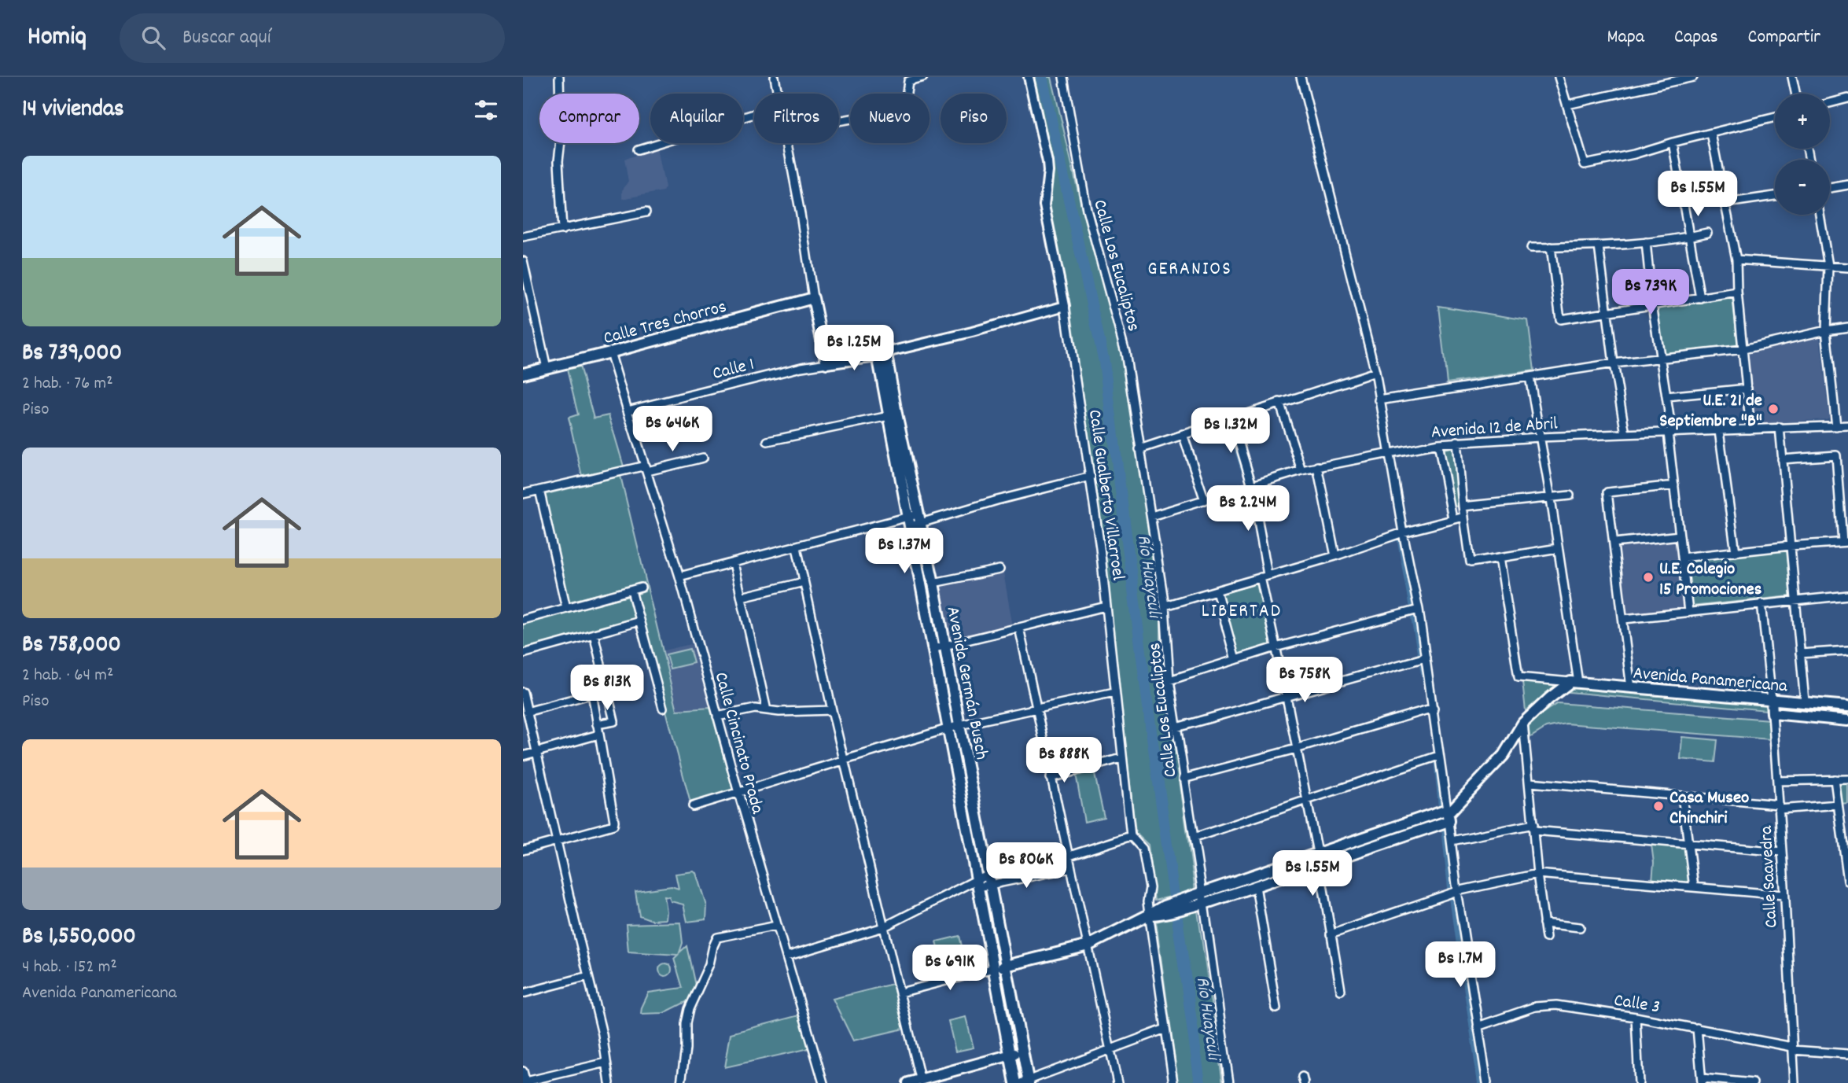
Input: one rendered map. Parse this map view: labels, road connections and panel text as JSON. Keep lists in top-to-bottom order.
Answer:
{
  "streets": {
    "main road": [
      "Calle Tres Chorros",
      "Calle 1",
      "Avenida Panamericana",
      "Avenida Germán Busch",
      "Calle Saavedra"
    ],
    "street": [
      "Calle Los Eucaliptos",
      "Avenida 12 de Abril",
      "Calle Gualberto Villarroel",
      "Calle Cincinato Prada",
      "Calle 3"
    ]
  },
  "crossings": [
    ["Calle Los Eucaliptos", "Avenida 12 de Abril"],
    ["Calle 1", "Calle Gualberto Villarroel"],
    ["Calle 1", "Avenida Germán Busch"],
    ["Calle 1", "Calle Cincinato Prada"],
    ["Avenida Panamericana", "Calle Saavedra"],
    ["Calle Saavedra", "Calle 3"]
  ],
  "districts": ["GERANIOS", "LIBERTAD"],
  "water": ["Río Huayculi"],
  "places": ["U.E. 21 de Septiembre \"B\"", "U.E. Colegio 15 Promociones", "Casa Museo Chinchiri"],
  "page": {
    "header": "Homiq",
    "search": "Buscar aquí",
    "nav": ["Mapa", "Capas", "Compartir"],
    "heading": "14 viviendas",
    "map_buttons": ["+", "−"],
    "chip": [
      "Comprar",
      "Alquilar",
      "Filtros",
      "Nuevo",
      "Piso"
    ],
    "list": [
      {
        "name": "Bs 739,000",
        "note": "2 hab. · 76 m² · Piso"
      },
      {
        "name": "Bs 758,000",
        "note": "2 hab. · 64 m² · Piso"
      },
      {
        "name": "Bs 1,550,000",
        "note": "4 hab. · 152 m² · Avenida Panamericana"
      }
    ],
    "price": [
      "Bs 1.55M",
      "Bs 739K",
      "Bs 1.25M",
      "Bs 646K",
      "Bs 1.32M",
      "Bs 2.24M",
      "Bs 1.37M",
      "Bs 758K",
      "Bs 813K",
      "Bs 888K",
      "Bs 806K",
      "Bs 1.55M",
      "Bs 1.7M",
      "Bs 691K"
    ]
  }
}
